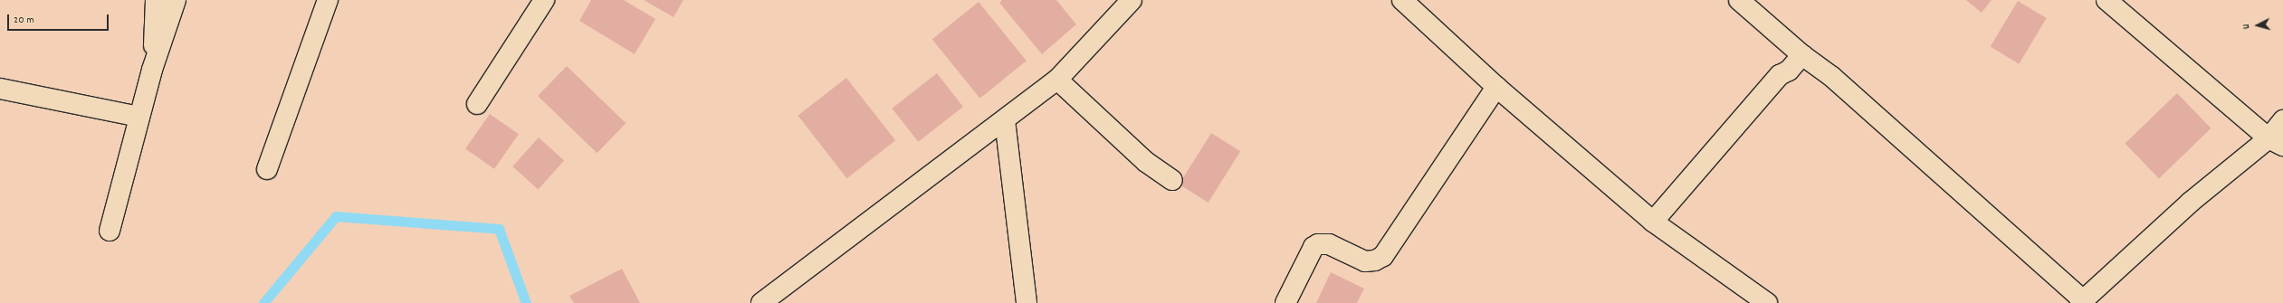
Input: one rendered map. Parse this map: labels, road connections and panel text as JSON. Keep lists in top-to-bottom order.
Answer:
{
  "scale_bar": "20 m",
  "north": "left"
}
